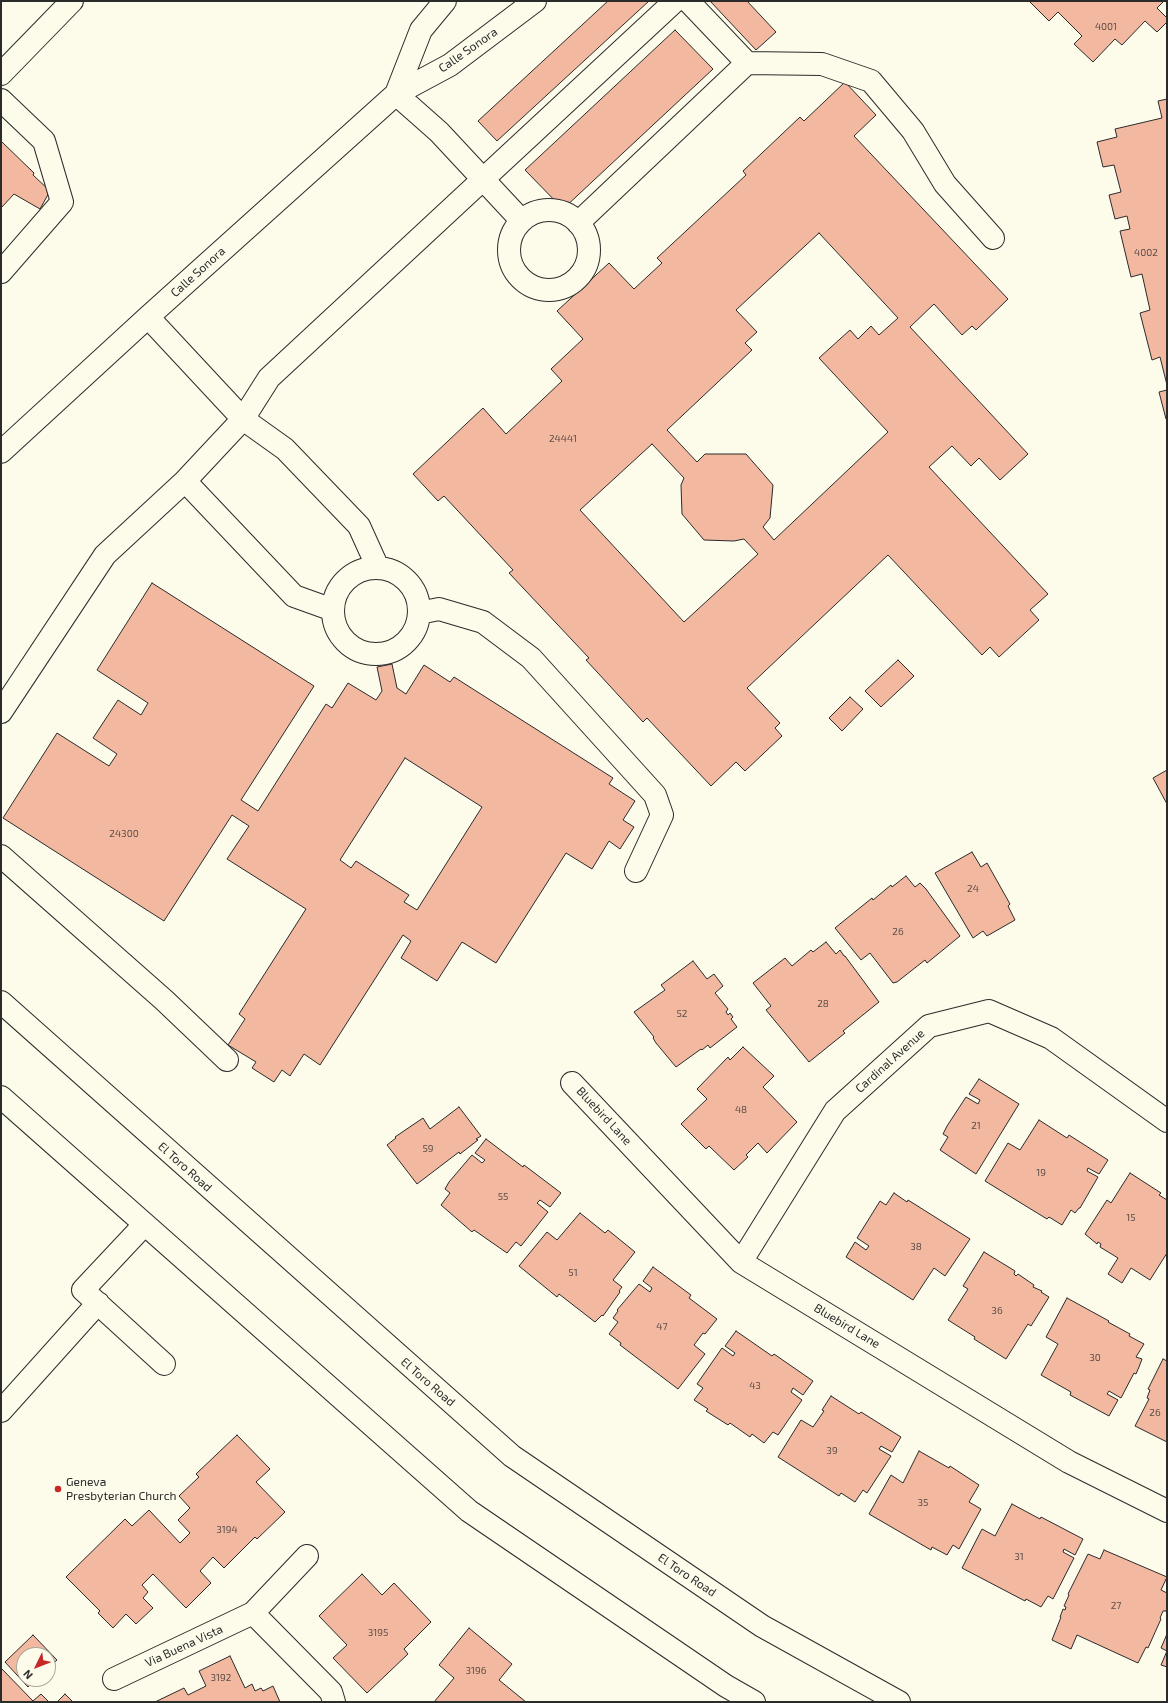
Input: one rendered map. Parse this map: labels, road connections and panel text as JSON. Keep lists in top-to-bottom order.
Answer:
{
  "streets": {
    "street": [
      "Calle Sonora",
      "Cardinal Avenue",
      "Bluebird Lane",
      "El Toro Road",
      "Via Buena Vista"
    ]
  },
  "crossings": [
    ["Cardinal Avenue", "Bluebird Lane"]
  ],
  "places": ["Geneva Presbyterian Church"],
  "house_numbers": [
    "4001",
    "4002",
    "24441",
    "24300",
    "24",
    "26",
    "28",
    "52",
    "48",
    "21",
    "59",
    "19",
    "55",
    "15",
    "38",
    "51",
    "36",
    "47",
    "30",
    "43",
    "26",
    "39",
    "35",
    "3194",
    "31",
    "27",
    "3195",
    "3196",
    "3192"
  ],
  "north": "bottom left"
}
